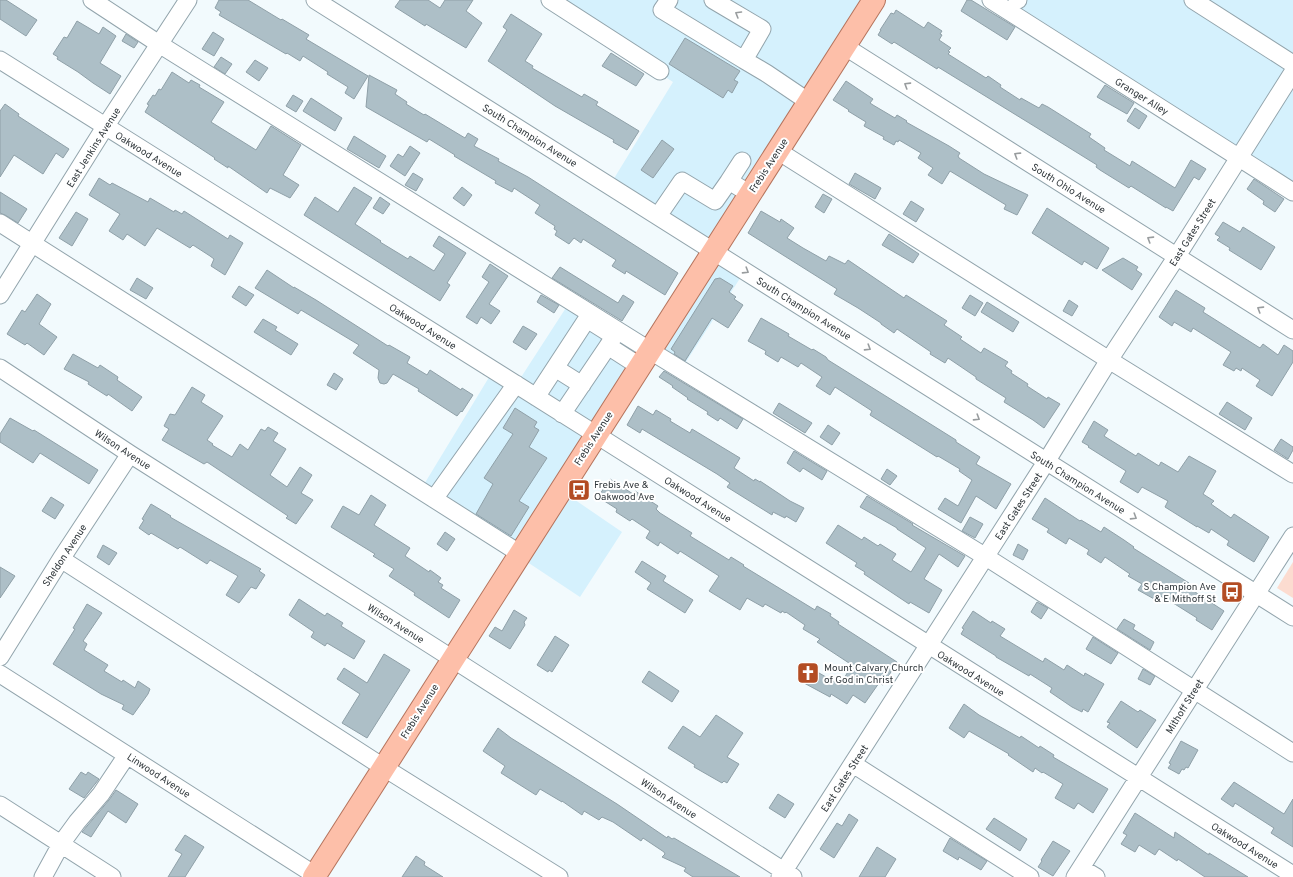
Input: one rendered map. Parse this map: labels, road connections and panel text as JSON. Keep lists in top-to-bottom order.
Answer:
{
  "streets": {
    "main road": ["Frebis Avenue"],
    "street": [
      "Granger Alley",
      "South Champion Avenue",
      "East Jenkins Avenue",
      "Oakwood Avenue",
      "South Ohio Avenue",
      "East Gates Street",
      "Wilson Avenue",
      "Sheldon Avenue",
      "Mithoff Street",
      "Linwood Avenue"
    ]
  },
  "crossings": [
    ["Granger Alley", "East Gates Street"],
    ["South Champion Avenue", "Frebis Avenue"],
    ["South Champion Avenue", "East Gates Street"],
    ["South Champion Avenue", "Mithoff Street"],
    ["East Jenkins Avenue", "Oakwood Avenue"],
    ["Oakwood Avenue", "Frebis Avenue"],
    ["Oakwood Avenue", "East Gates Street"],
    ["Oakwood Avenue", "Mithoff Street"],
    ["Frebis Avenue", "South Ohio Avenue"],
    ["Frebis Avenue", "Wilson Avenue"],
    ["Frebis Avenue", "Linwood Avenue"],
    ["South Ohio Avenue", "East Gates Street"],
    ["East Gates Street", "Wilson Avenue"],
    ["Wilson Avenue", "Sheldon Avenue"]
  ],
  "places": {
    "bus stop": ["Frebis Ave & Oakwood Ave", "S Champion Ave & E Mithoff St"],
    "church": ["Mount Calvary Church of God in Christ"]
  }
}
